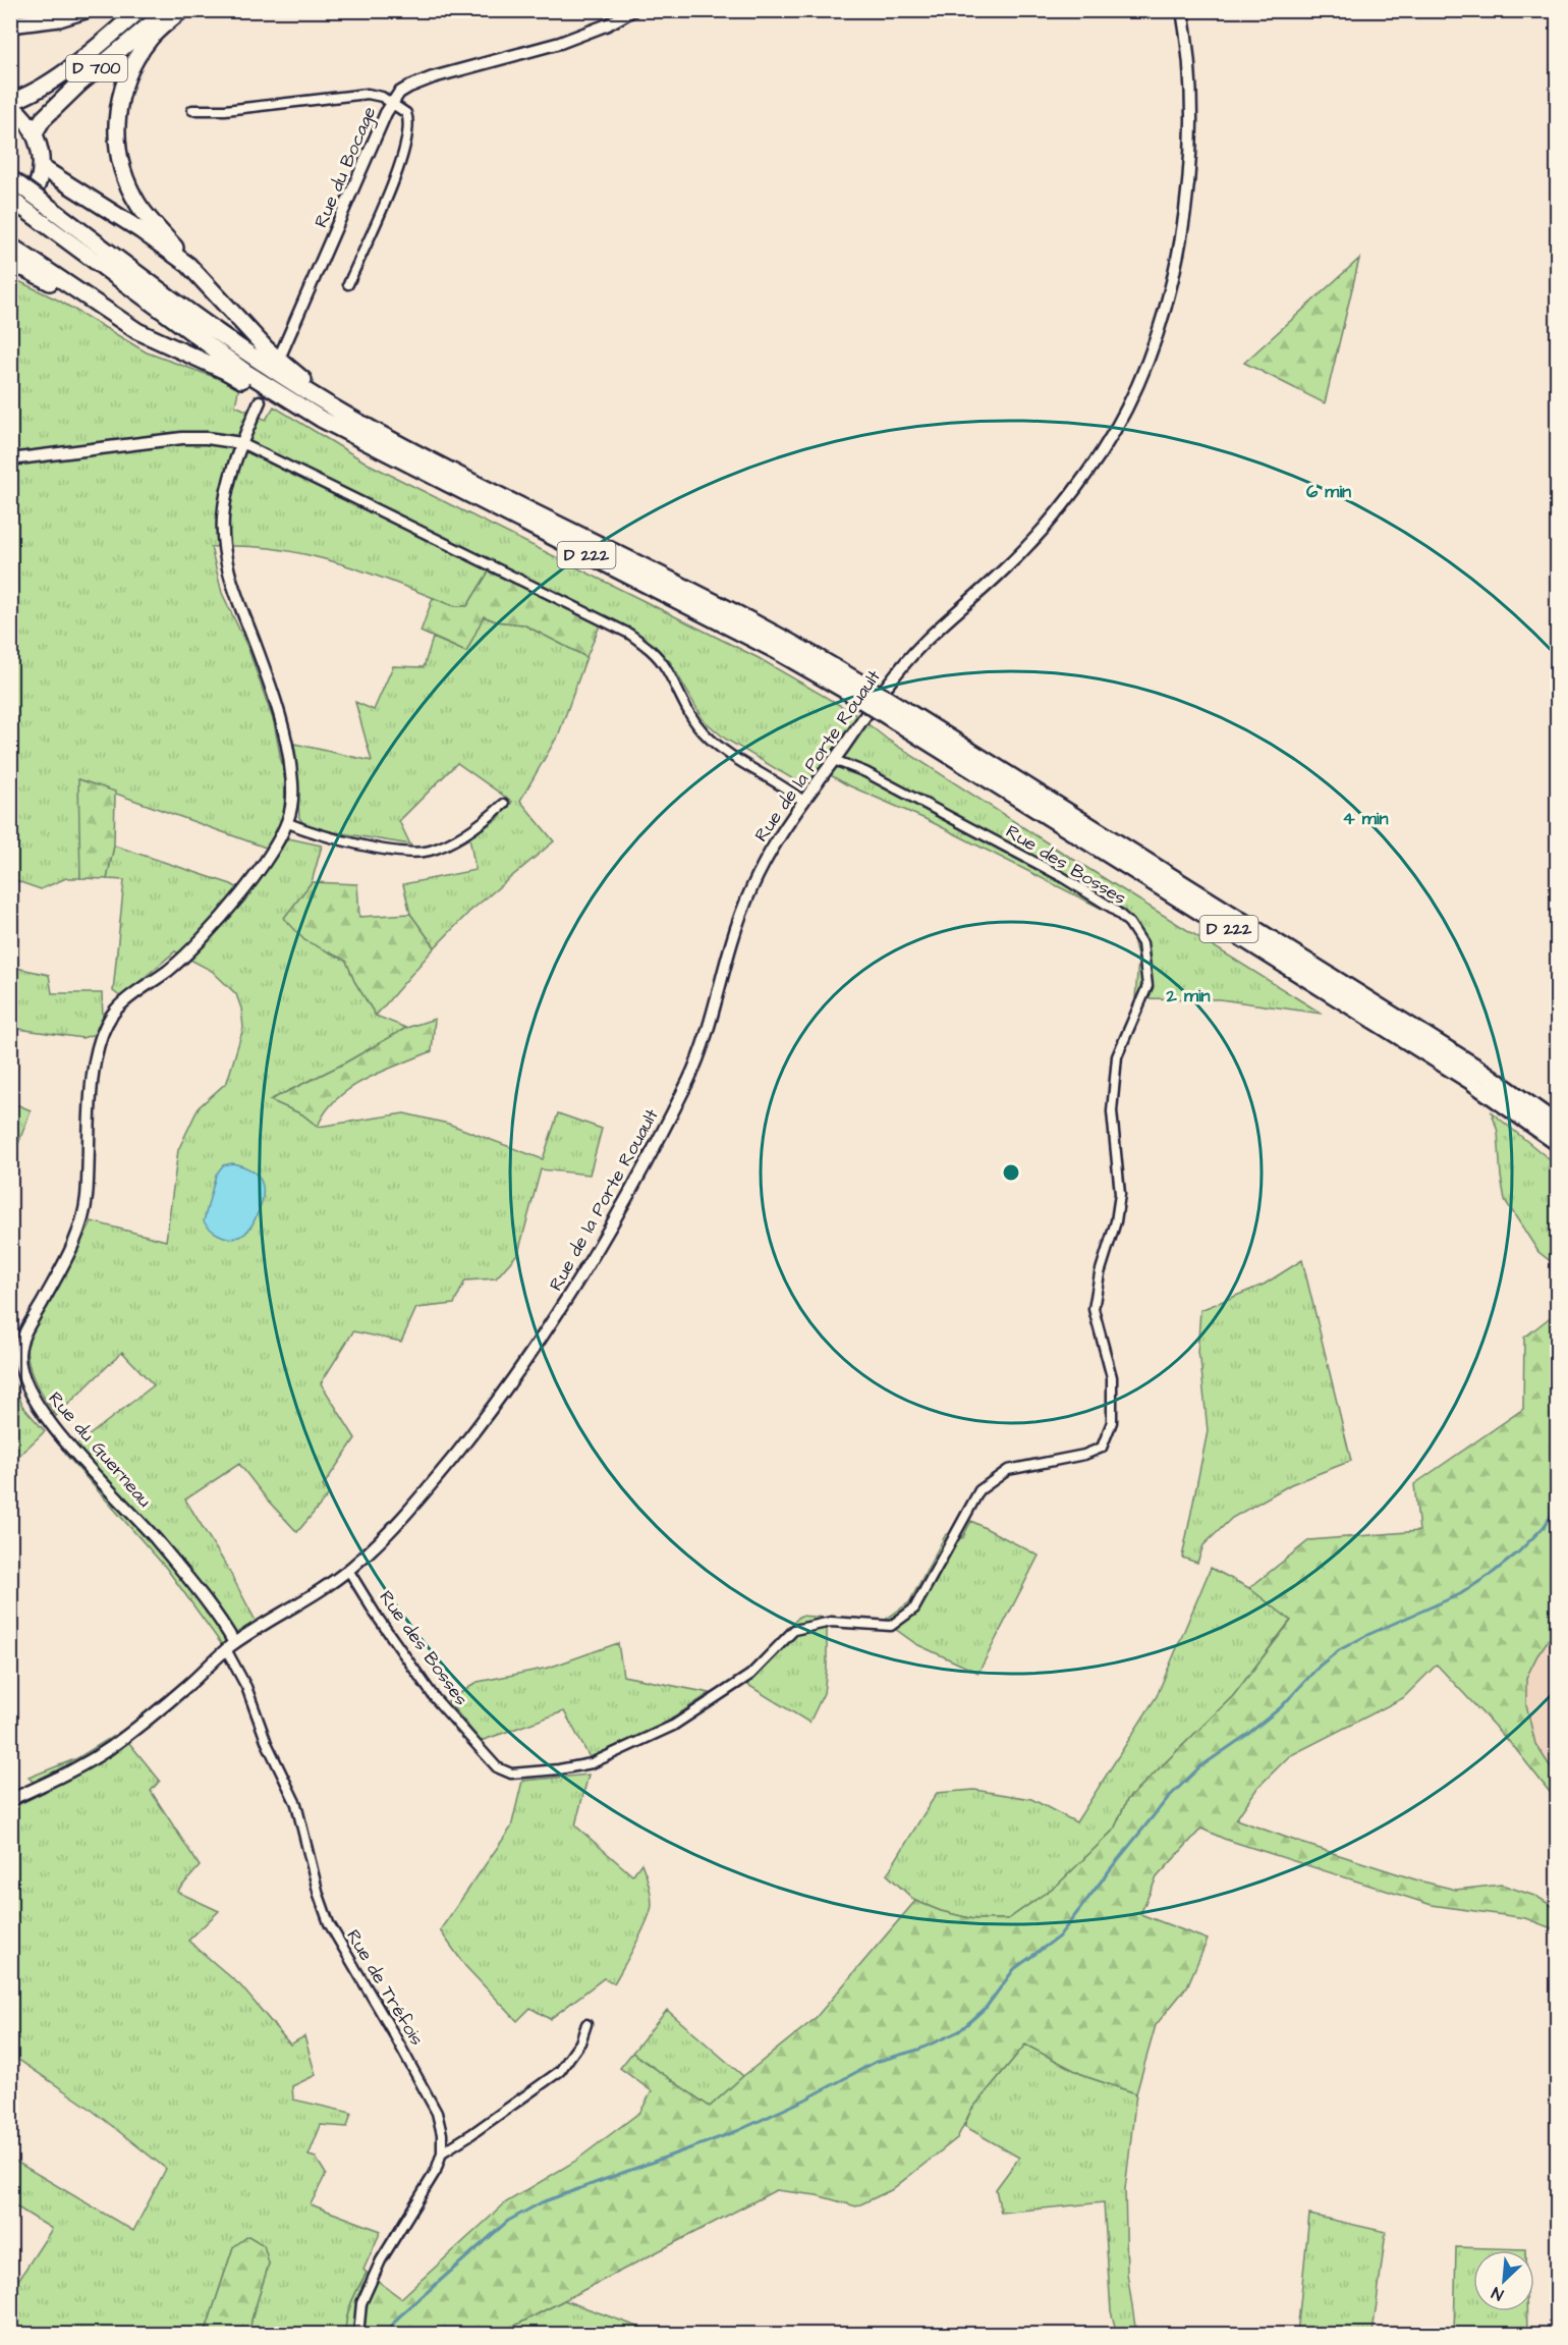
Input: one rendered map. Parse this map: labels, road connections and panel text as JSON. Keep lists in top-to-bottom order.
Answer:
{
  "streets": {
    "highway": ["D 700", "D 222"],
    "street": [
      "Rue du Bocage",
      "Rue de la Porte Rouault",
      "Rue des Bosses",
      "Rue du Guerneau",
      "Rue de Tréfois"
    ]
  },
  "crossings": [
    ["Rue de la Porte Rouault", "Rue des Bosses"],
    ["Rue de la Porte Rouault", "Rue du Guerneau"],
    ["Rue de la Porte Rouault", "Rue de Tréfois"],
    ["Rue du Guerneau", "Rue de Tréfois"]
  ],
  "north": "bottom left",
  "rings": ["6 min", "4 min", "2 min"]
}
